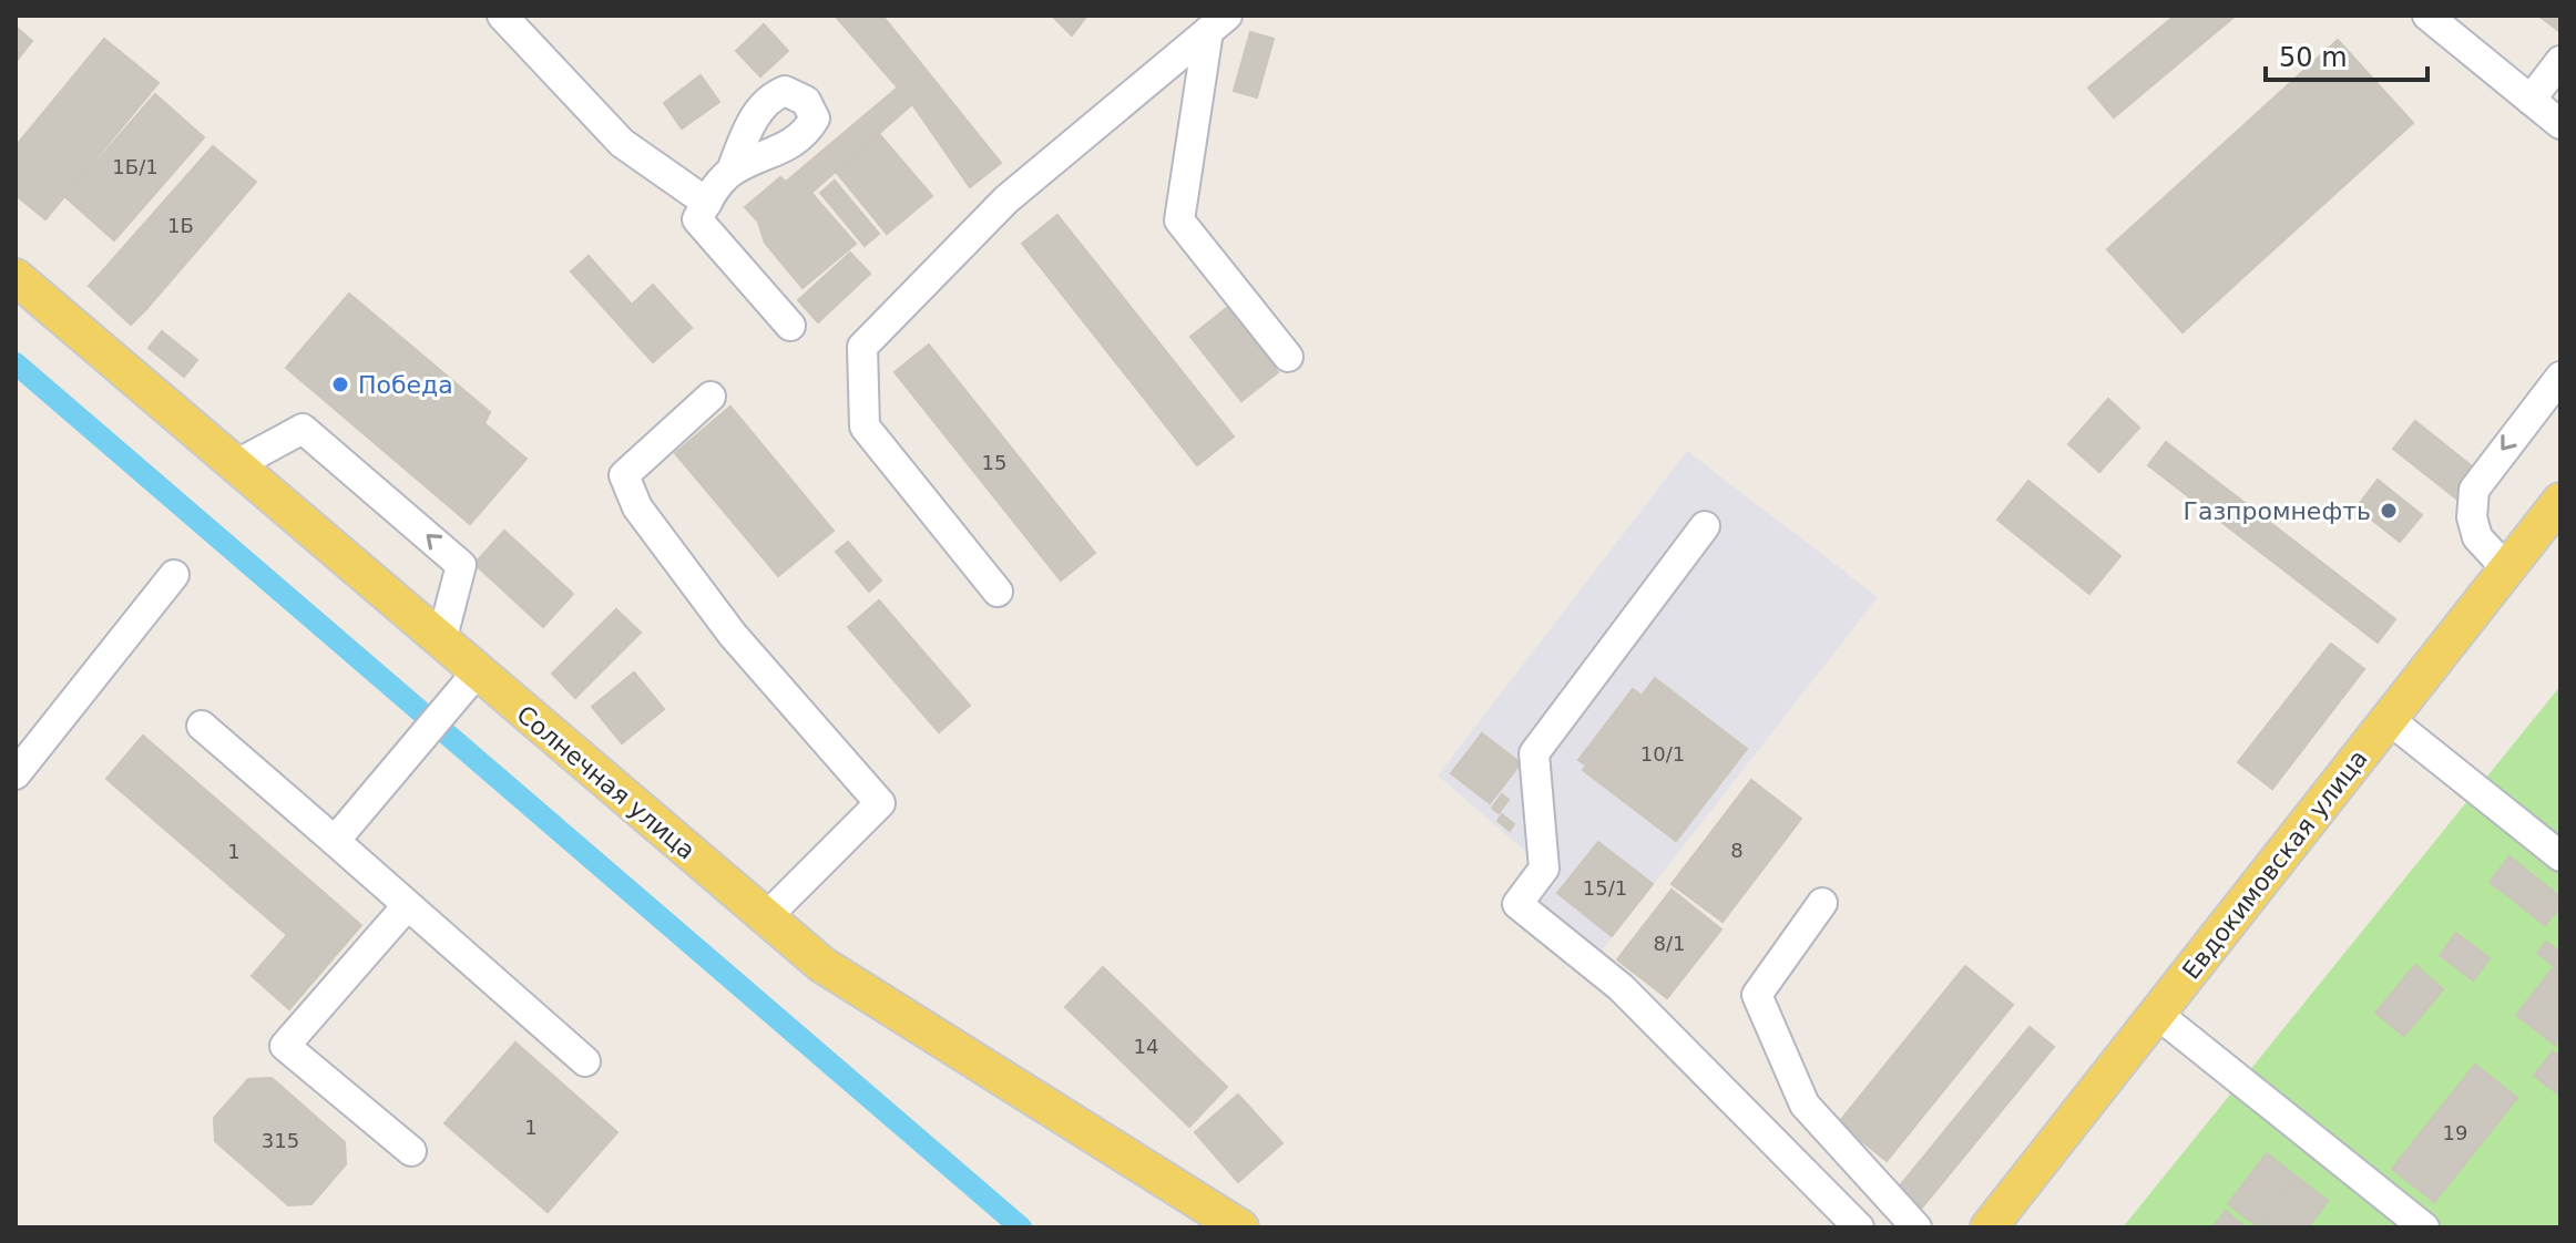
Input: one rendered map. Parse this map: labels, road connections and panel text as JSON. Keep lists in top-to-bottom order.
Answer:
{
  "streets": {
    "main road": ["Солнечная улица", "Евдокимовская улица"]
  },
  "places": ["Победа", "Газпромнефть"],
  "house_numbers": [
    "1Б/1",
    "1Б",
    "15",
    "10/1",
    "8",
    "1",
    "15/1",
    "8/1",
    "14",
    "1",
    "19",
    "315"
  ],
  "scale_bar": "50 m"
}
